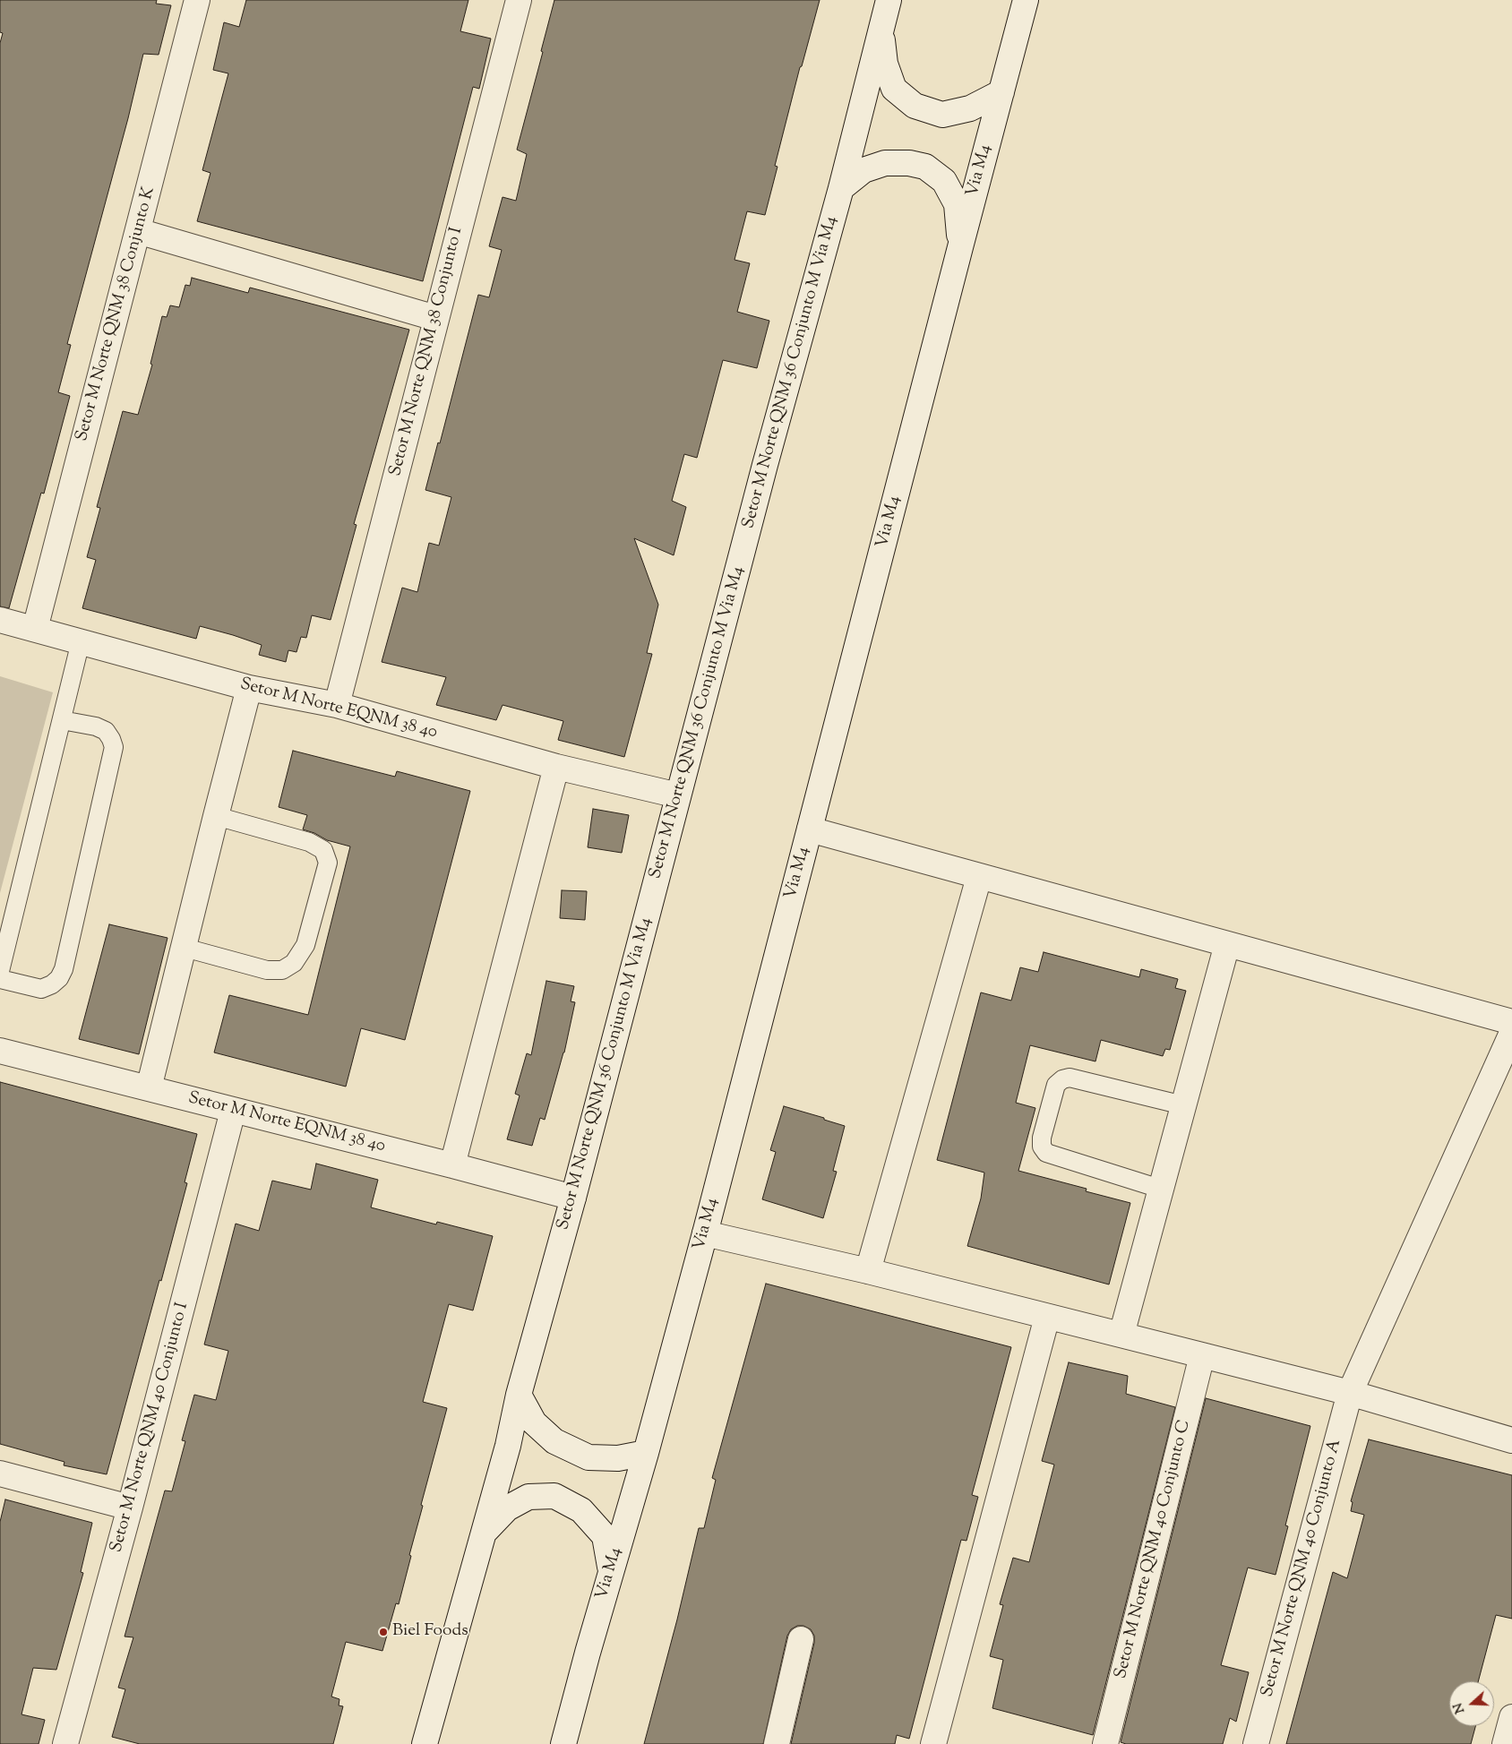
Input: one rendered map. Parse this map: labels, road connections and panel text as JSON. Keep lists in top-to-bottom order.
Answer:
{
  "streets": {
    "street": [
      "Via M4",
      "Setor M Norte QNM 38 Conjunto K",
      "Setor M Norte QNM 38 Conjunto I",
      "Setor M Norte QNM 36 Conjunto M Via M4",
      "Setor M Norte EQNM 38 40",
      "Setor M Norte QNM 40 Conjunto I",
      "Setor M Norte QNM 40 Conjunto C",
      "Setor M Norte QNM 40 Conjunto A"
    ]
  },
  "crossings": [
    ["Setor M Norte QNM 38 Conjunto K", "Setor M Norte EQNM 38 40"],
    ["Setor M Norte QNM 38 Conjunto I", "Setor M Norte EQNM 38 40"],
    ["Setor M Norte QNM 36 Conjunto M Via M4", "Setor M Norte EQNM 38 40"],
    ["Setor M Norte EQNM 38 40", "Setor M Norte QNM 40 Conjunto I"]
  ],
  "places": ["Biel Foods"],
  "north": "left"
}
